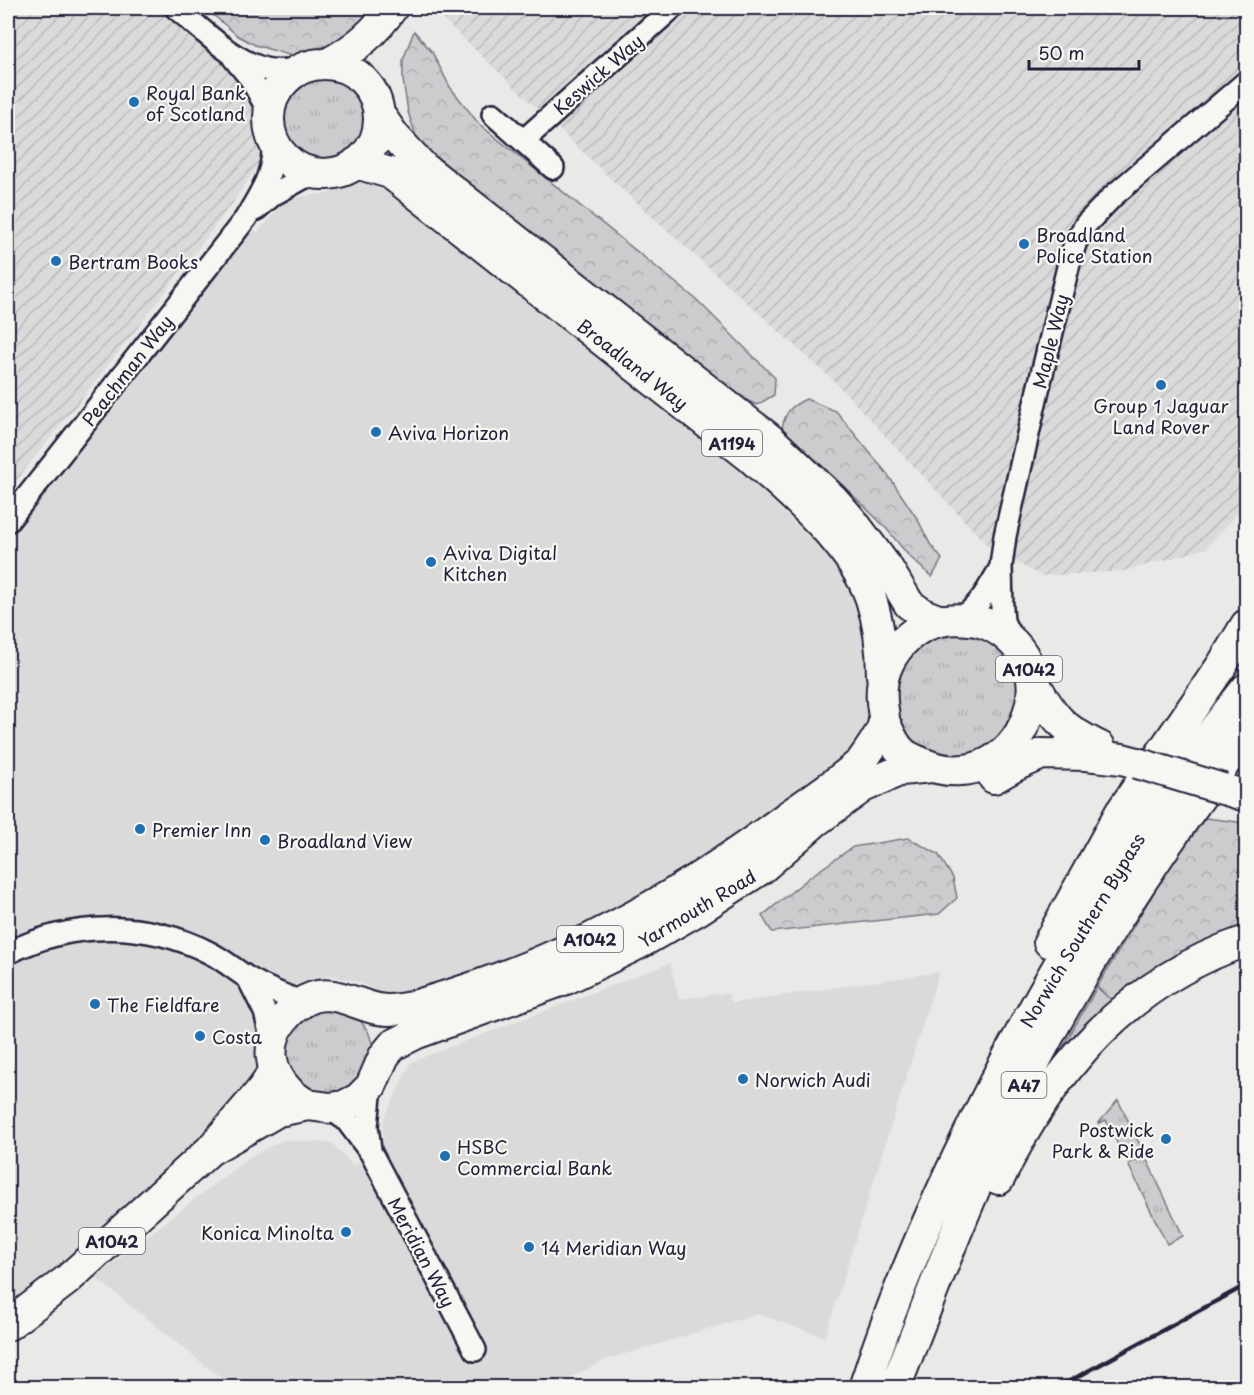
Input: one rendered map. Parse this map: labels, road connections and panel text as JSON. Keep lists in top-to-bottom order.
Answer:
{
  "streets": {
    "highway": [
      "Broadland Way",
      "A1194",
      "A1042",
      "Yarmouth Road",
      "Norwich Southern Bypass",
      "A47"
    ],
    "street": [
      "Keswick Way",
      "Maple Way",
      "Peachman Way",
      "Meridian Way"
    ]
  },
  "crossings": [
    ["Maple Way", "Broadland Way"],
    ["Maple Way", "Yarmouth Road"],
    ["Broadland Way", "Peachman Way"],
    ["Broadland Way", "Yarmouth Road"],
    ["Yarmouth Road", "Meridian Way"],
    ["Norwich Southern Bypass", "A47"]
  ],
  "places": [
    "Royal Bank of Scotland",
    "Broadland Police Station",
    "Bertram Books",
    "Group 1 Jaguar Land Rover",
    "Aviva Horizon",
    "Aviva Digital Kitchen",
    "Premier Inn",
    "Broadland View",
    "The Fieldfare",
    "Costa",
    "Norwich Audi",
    "Postwick Park & Ride",
    "HSBC Commercial Bank",
    "Konica Minolta",
    "14 Meridian Way"
  ],
  "scale_bar": "50 m"
}
